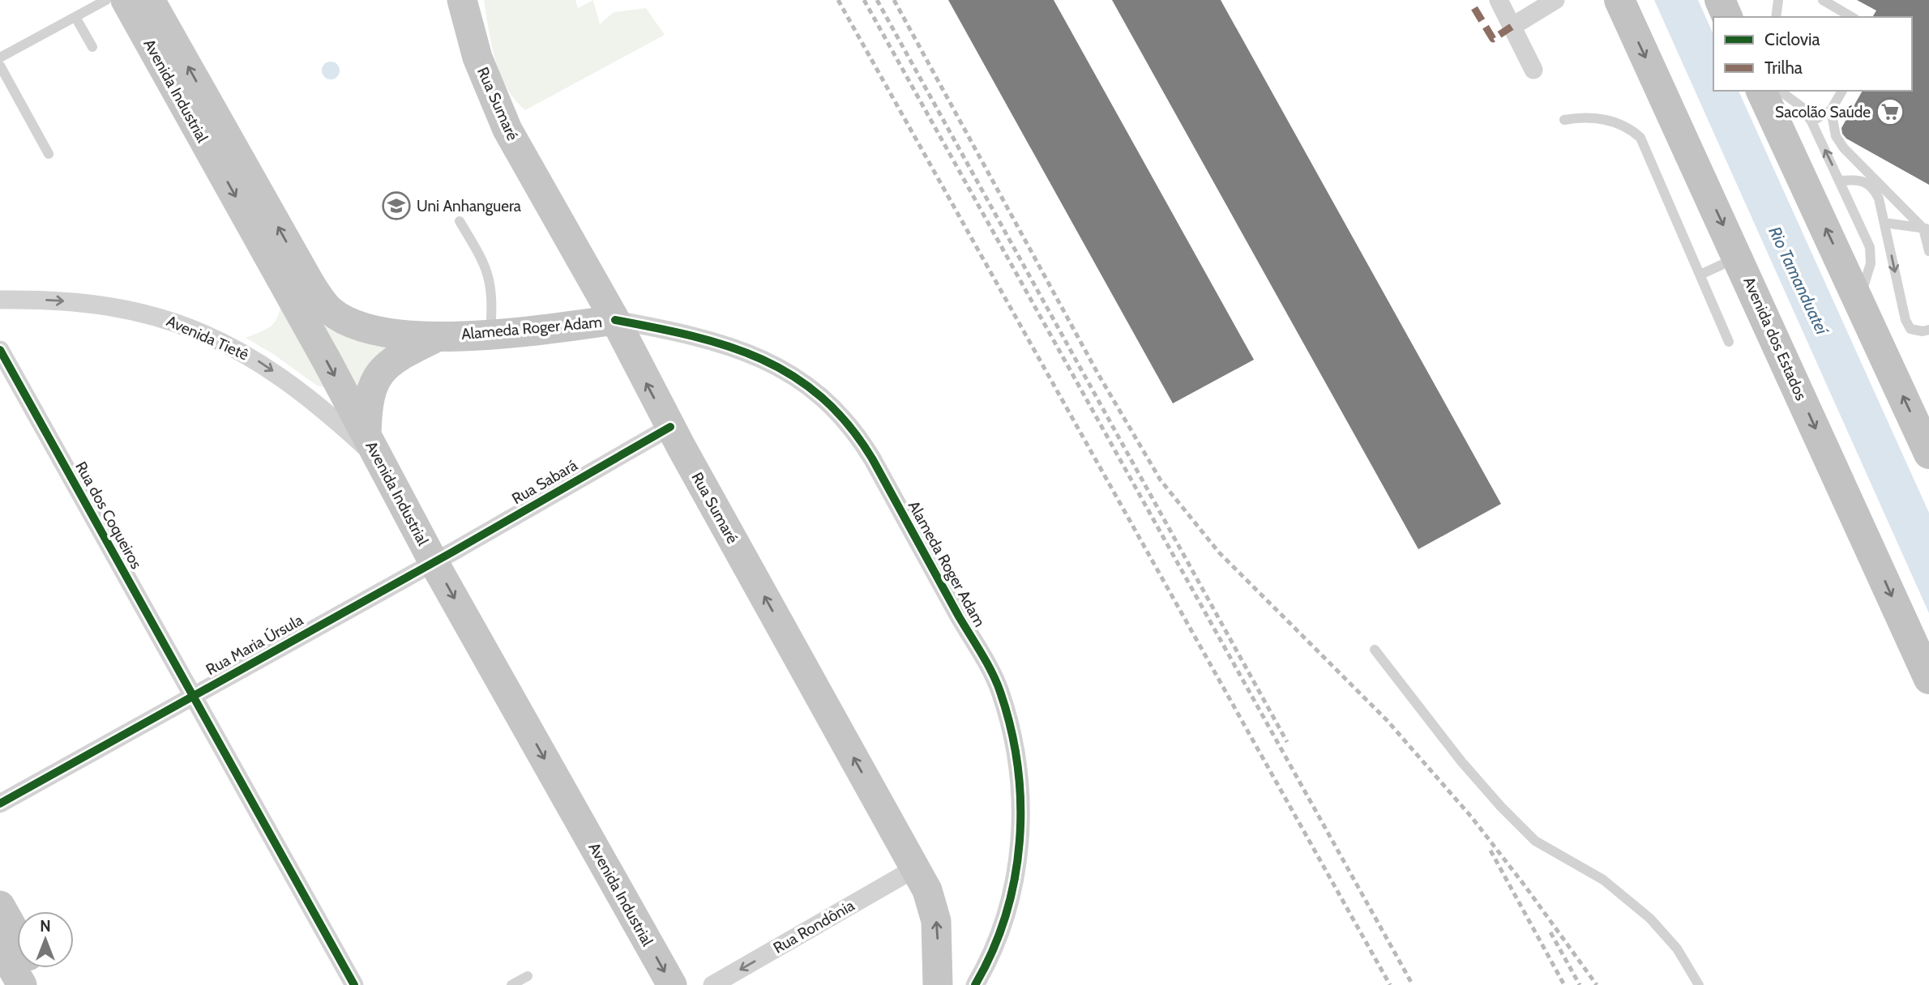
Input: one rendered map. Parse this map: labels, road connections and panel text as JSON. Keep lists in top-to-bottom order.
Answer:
{
  "streets": {
    "highway": ["Avenida dos Estados"],
    "main road": ["Avenida Industrial", "Rua Sumaré", "Alameda Roger Adam"],
    "street": [
      "Avenida Tietê",
      "Rua Sabará",
      "Rua dos Coqueiros",
      "Rua Maria Úrsula",
      "Rua Rondônia"
    ]
  },
  "crossings": [
    ["Avenida Industrial", "Alameda Roger Adam"],
    ["Avenida Industrial", "Avenida Tietê"],
    ["Avenida Industrial", "Rua Sabará"],
    ["Avenida Industrial", "Rua Maria Úrsula"],
    ["Rua Sumaré", "Alameda Roger Adam"],
    ["Rua Sumaré", "Rua Sabará"],
    ["Rua Sumaré", "Rua Rondônia"],
    ["Alameda Roger Adam", "Avenida Tietê"],
    ["Rua Sabará", "Rua Maria Úrsula"],
    ["Rua dos Coqueiros", "Rua Maria Úrsula"]
  ],
  "one_way": ["Rua Sumaré", "Avenida Tietê", "Rua Rondônia"],
  "water": ["Rio Tamanduateí"],
  "places": {
    "supermarket": ["Sacolão Saúde"],
    "school or university": ["Uni Anhanguera"]
  },
  "legend": ["Ciclovia", "Trilha"],
  "north": "top"
}
